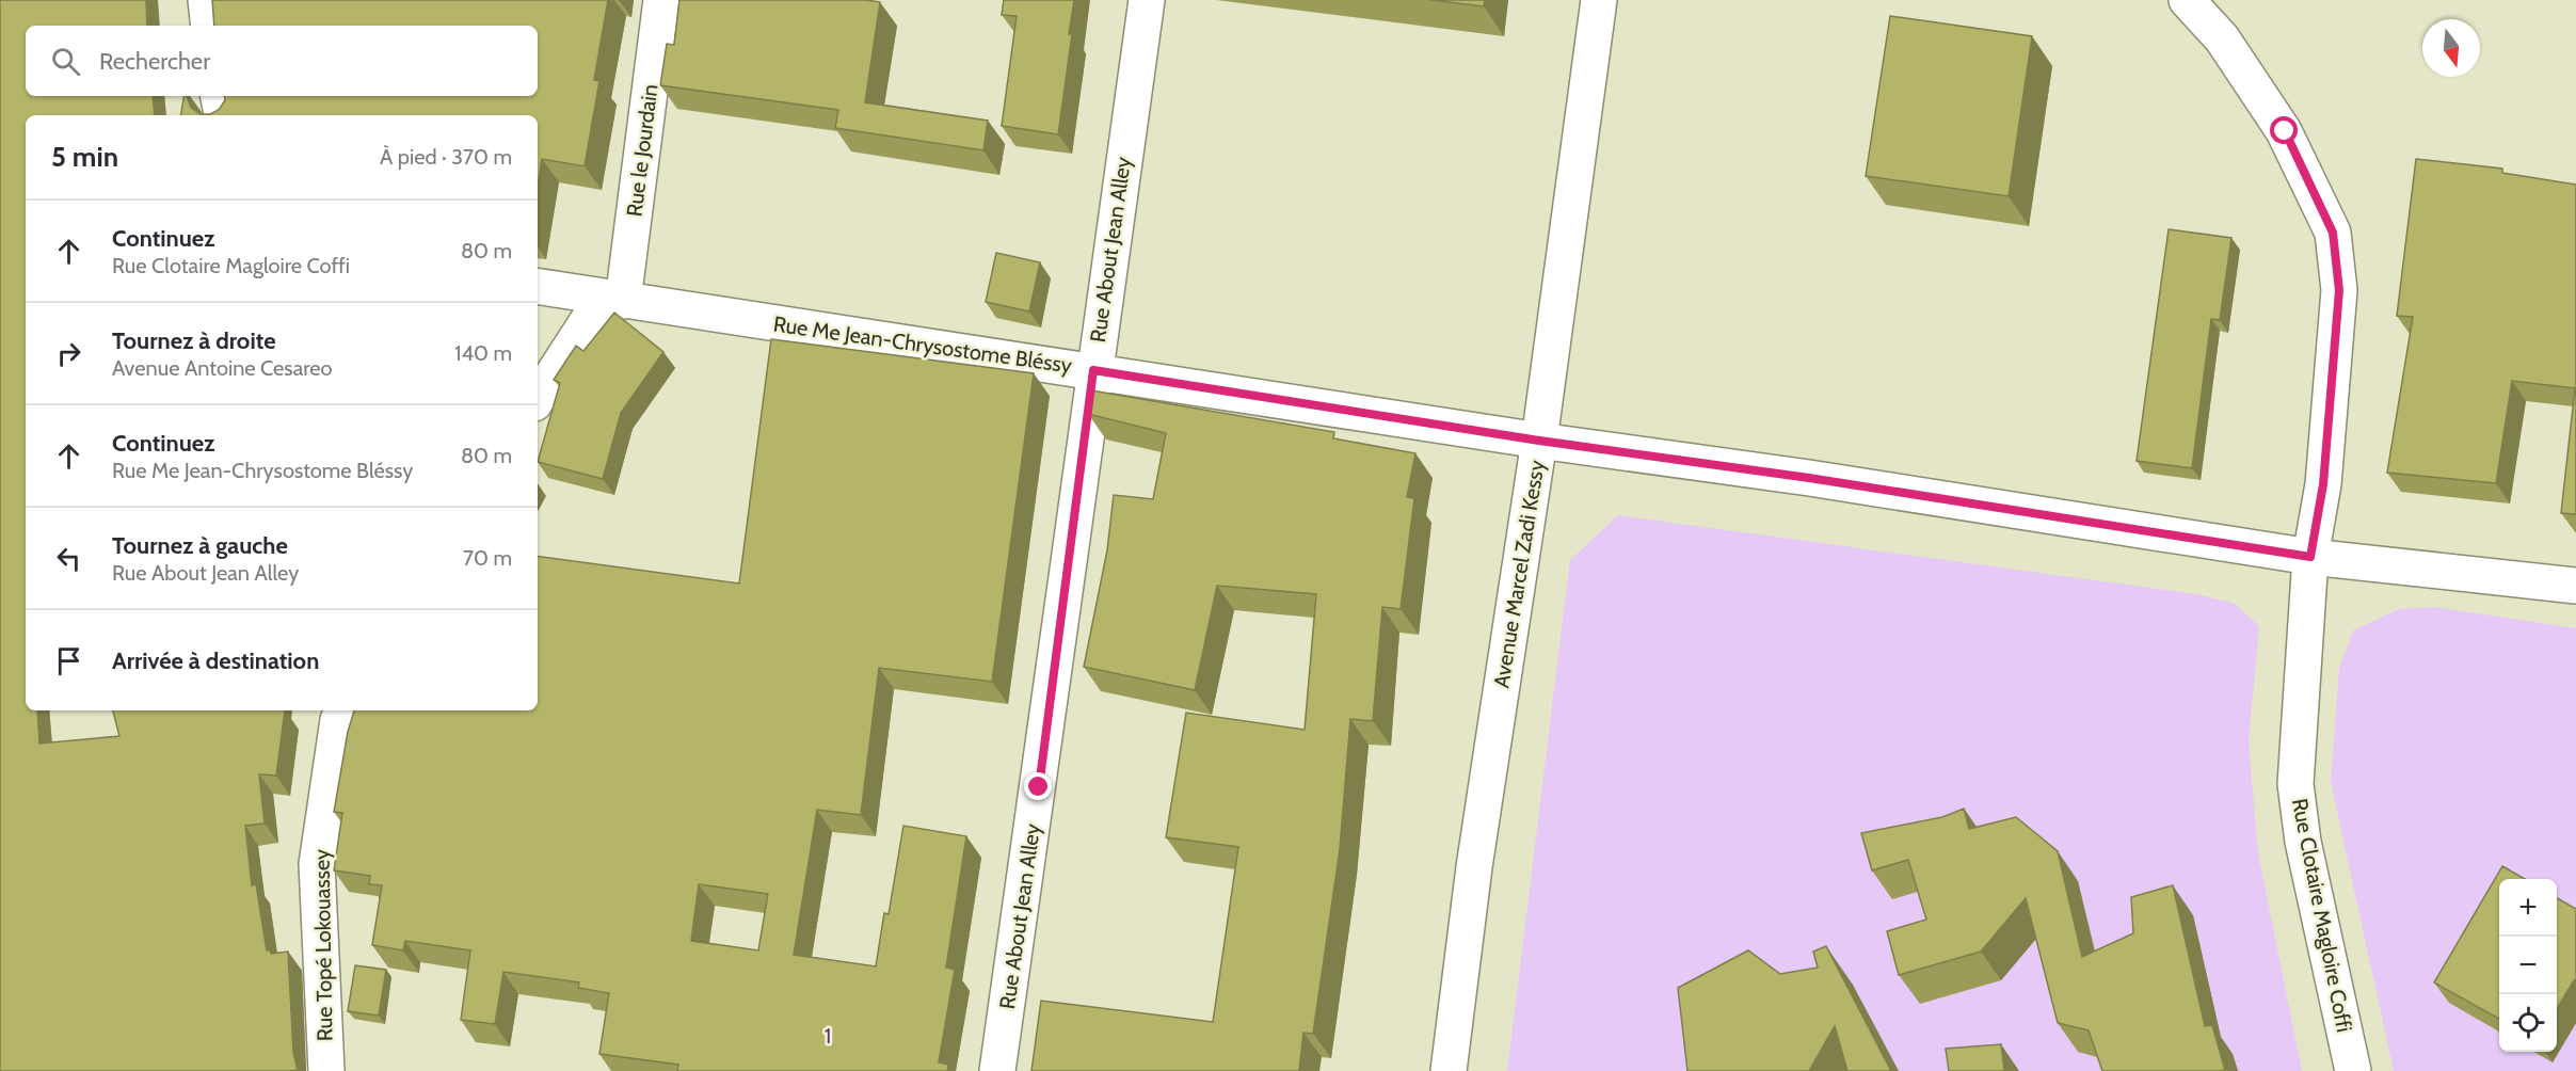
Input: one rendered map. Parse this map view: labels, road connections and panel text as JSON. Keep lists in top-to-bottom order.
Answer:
{
  "streets": {
    "street": [
      "Rue le Jourdain",
      "Rue About Jean Alley",
      "Rue Me Jean-Chrysostome Bléssy",
      "Avenue Marcel Zadi Kessy",
      "Rue Clotaire Magloire Coffi",
      "Rue Topé Lokouassey"
    ]
  },
  "crossings": [
    ["Rue le Jourdain", "Rue Me Jean-Chrysostome Bléssy"],
    ["Rue About Jean Alley", "Rue Me Jean-Chrysostome Bléssy"],
    ["Rue Me Jean-Chrysostome Bléssy", "Avenue Marcel Zadi Kessy"],
    ["Rue Me Jean-Chrysostome Bléssy", "Rue Clotaire Magloire Coffi"]
  ],
  "parks": ["1"],
  "north": "bottom",
  "page": {
    "search": "Rechercher",
    "heading": ["5 min", "À pied · 370 m"],
    "list": [
      ["Continuez", "Rue Clotaire Magloire Coffi", "80 m"],
      ["Tournez à droite", "Avenue Antoine Cesareo", "140 m"],
      ["Continuez", "Rue Me Jean-Chrysostome Bléssy", "80 m"],
      ["Tournez à gauche", "Rue About Jean Alley", "70 m"],
      "Arrivée à destination"
    ],
    "map_buttons": ["+", "−"]
  }
}
